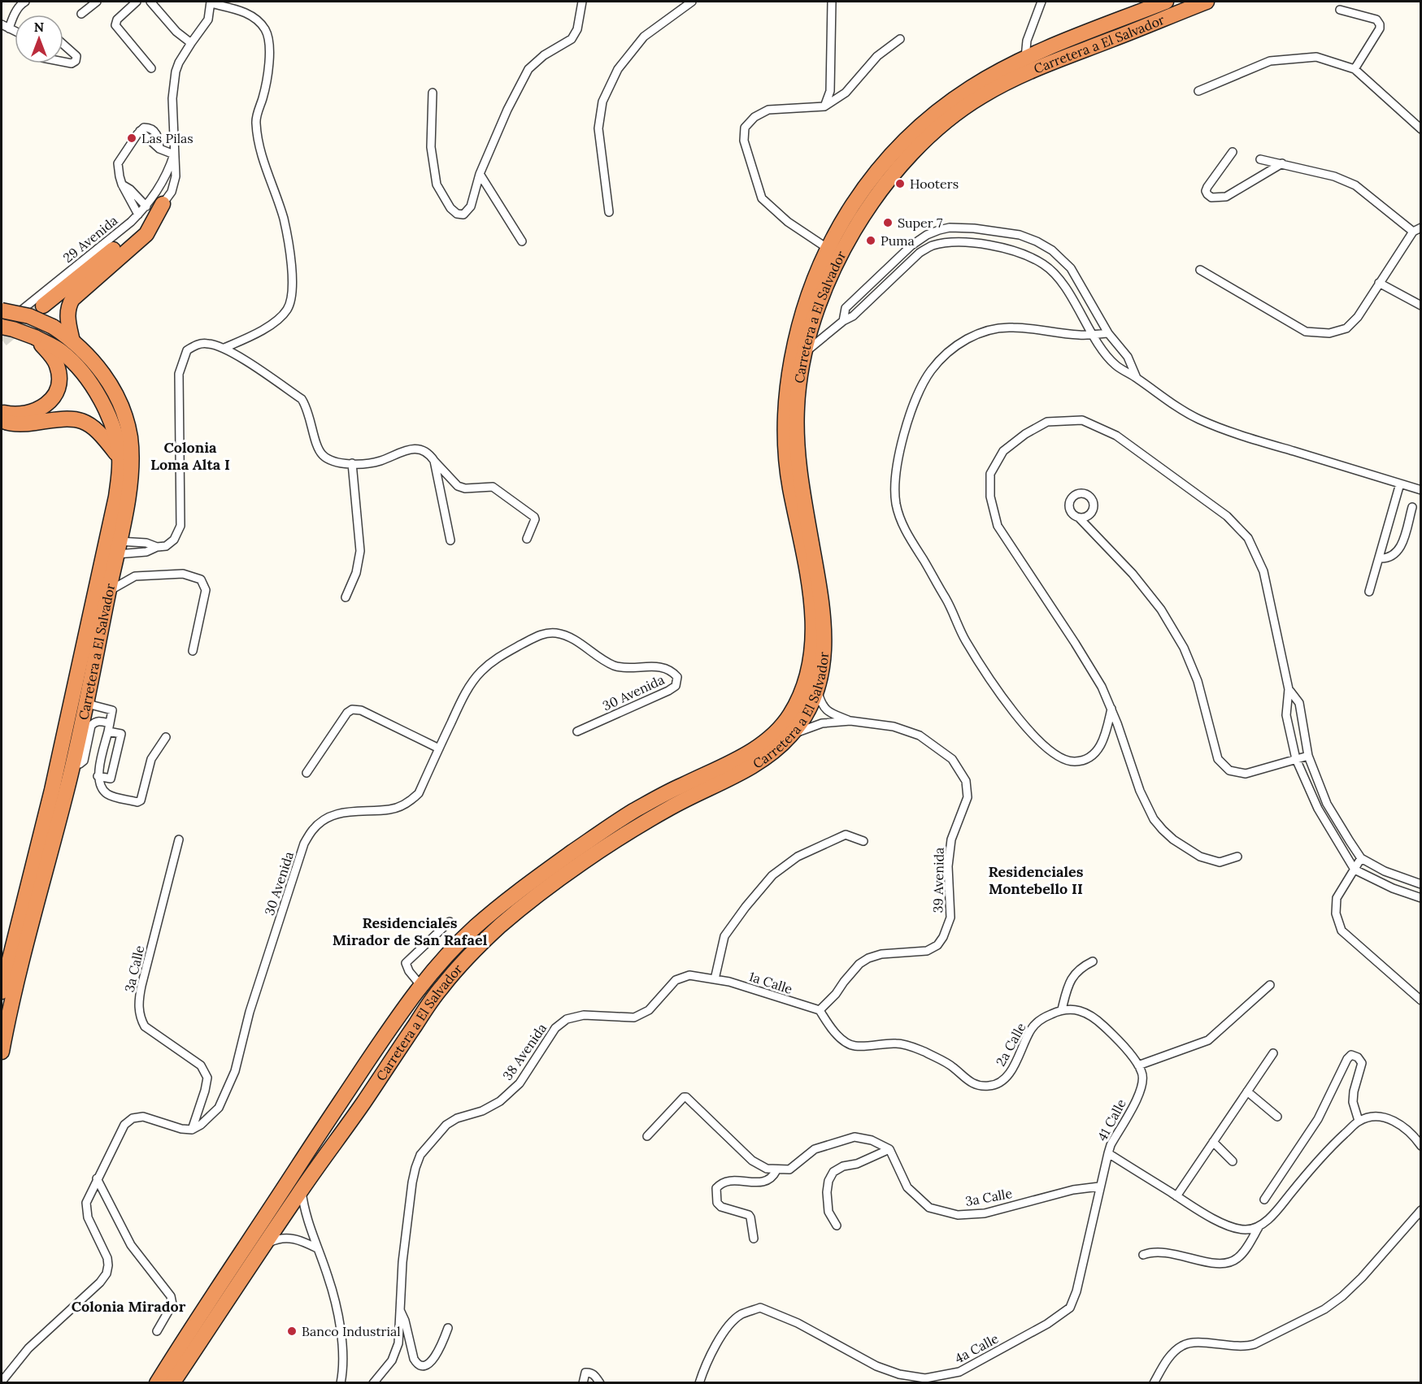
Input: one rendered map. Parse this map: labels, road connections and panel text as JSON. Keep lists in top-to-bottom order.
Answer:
{
  "streets": {
    "highway": ["Carretera a El Salvador"],
    "street": [
      "29 Avenida",
      "30 Avenida",
      "39 Avenida",
      "3a Calle",
      "1a Calle",
      "2a Calle",
      "38 Avenida",
      "41 Calle",
      "4a Calle"
    ]
  },
  "crossings": [
    ["Carretera a El Salvador", "29 Avenida"],
    ["Carretera a El Salvador", "39 Avenida"],
    ["30 Avenida", "3a Calle"],
    ["39 Avenida", "1a Calle"],
    ["39 Avenida", "2a Calle"],
    ["3a Calle", "41 Calle"],
    ["3a Calle", "4a Calle"],
    ["1a Calle", "2a Calle"],
    ["1a Calle", "38 Avenida"],
    ["41 Calle", "4a Calle"]
  ],
  "districts": [
    "Colonia Loma Alta I",
    "Residenciales Montebello II",
    "Residenciales Mirador de San Rafael",
    "Colonia Mirador"
  ],
  "places": [
    "Las Pilas",
    "Hooters",
    "Super 7",
    "Puma",
    "Banco Industrial"
  ],
  "north": "top"
}
